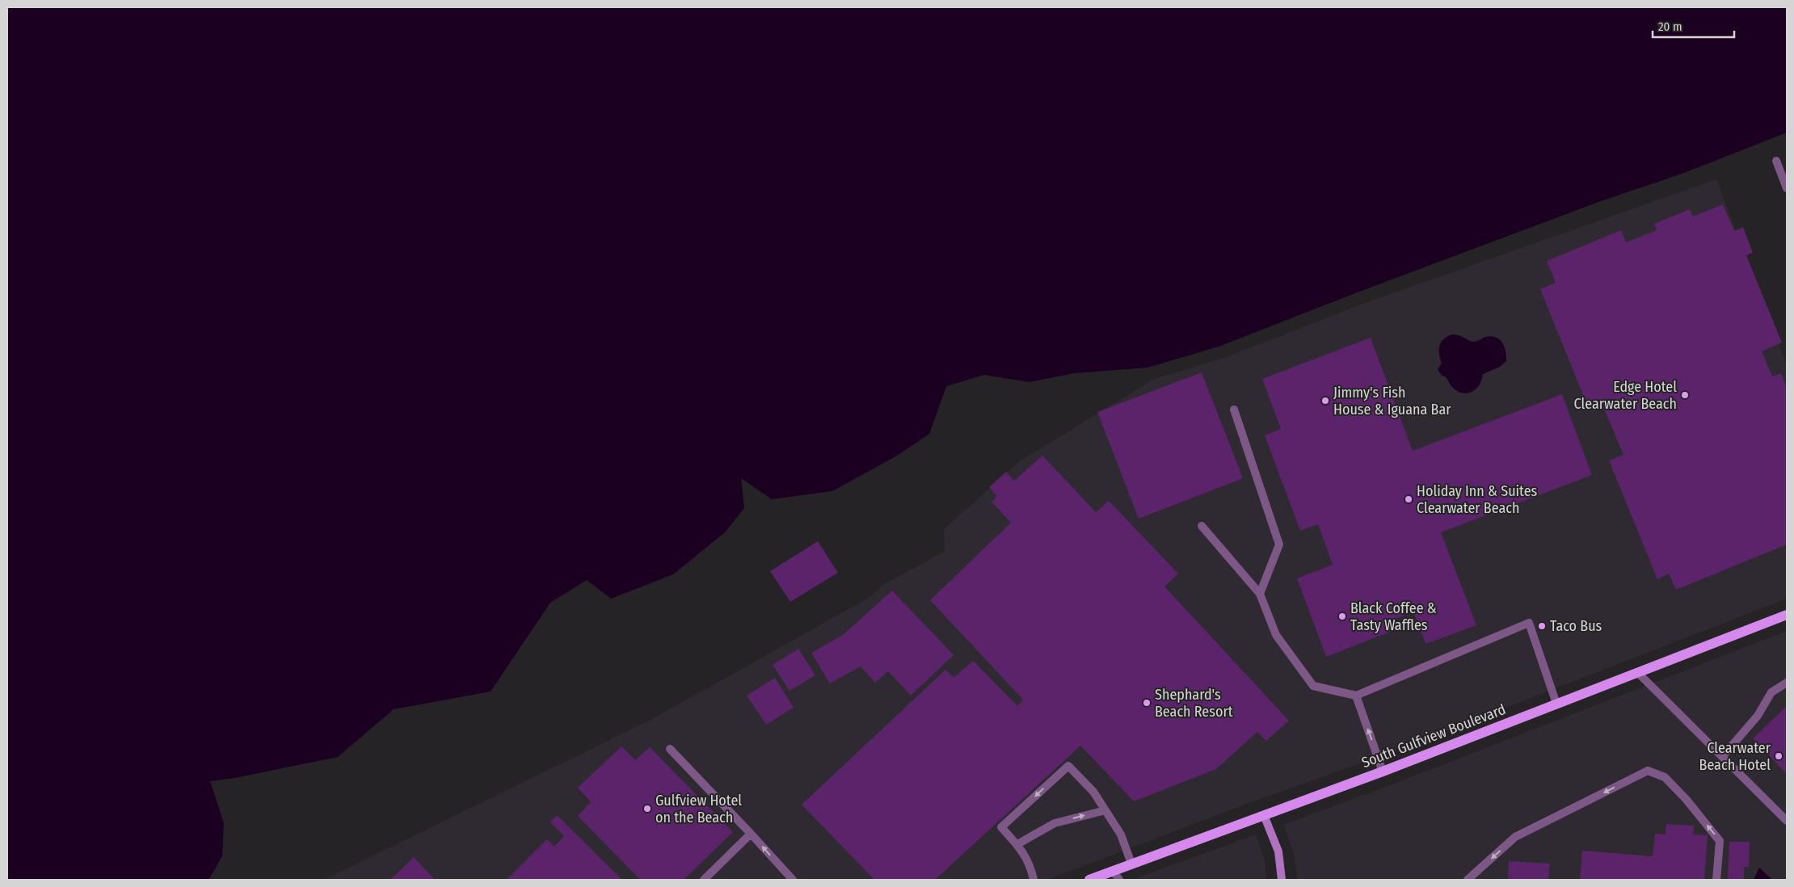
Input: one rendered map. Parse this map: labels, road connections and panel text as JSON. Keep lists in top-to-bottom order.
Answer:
{
  "streets": {
    "main road": ["South Gulfview Boulevard"]
  },
  "places": [
    "Edge Hotel Clearwater Beach",
    "Jimmy's Fish House & Iguana Bar",
    "Holiday Inn & Suites Clearwater Beach",
    "Black Coffee & Tasty Waffles",
    "Taco Bus",
    "Shephard's Beach Resort",
    "Clearwater Beach Hotel",
    "Gulfview Hotel on the Beach"
  ],
  "scale_bar": "20 m"
}
